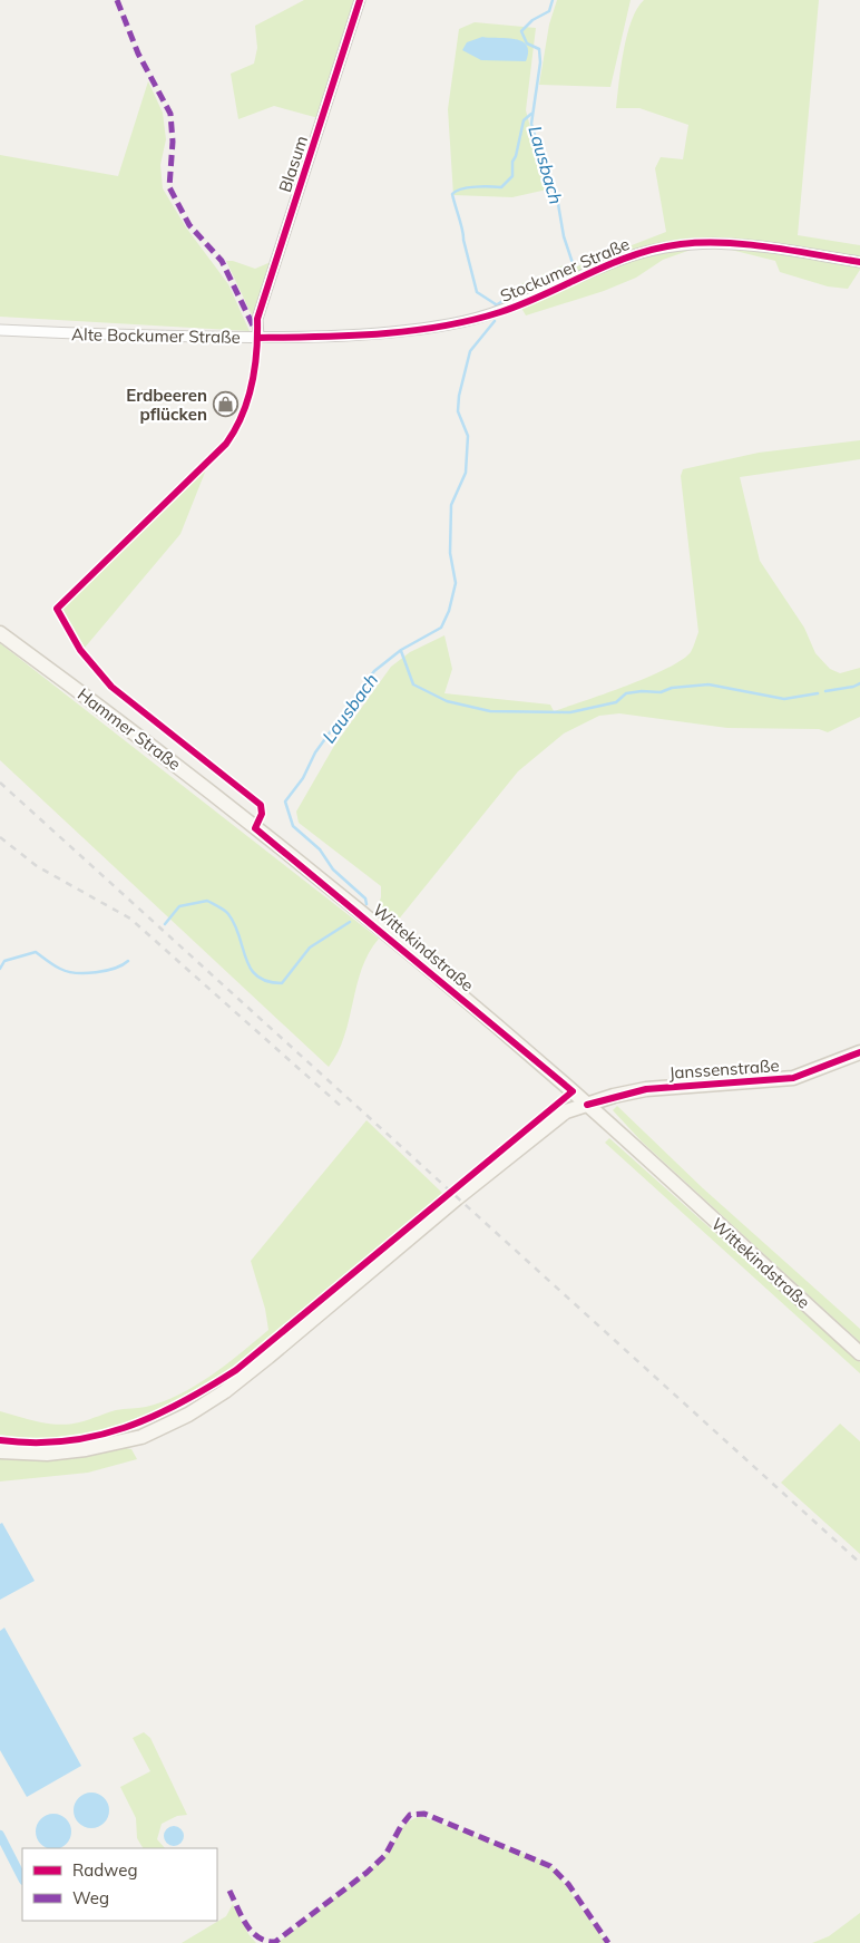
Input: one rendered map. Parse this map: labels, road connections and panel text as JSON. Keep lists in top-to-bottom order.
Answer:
{
  "streets": {
    "main road": ["Hammer Straße", "Wittekindstraße", "Janssenstraße"],
    "street": ["Blasum", "Stockumer Straße", "Alte Bockumer Straße"]
  },
  "crossings": [
    ["Blasum", "Alte Bockumer Straße"],
    ["Stockumer Straße", "Alte Bockumer Straße"],
    ["Hammer Straße", "Wittekindstraße"],
    ["Wittekindstraße", "Janssenstraße"]
  ],
  "water": ["Lausbach"],
  "places": {
    "shop": ["Erdbeeren pflücken"]
  },
  "legend": ["Radweg", "Weg"]
}
